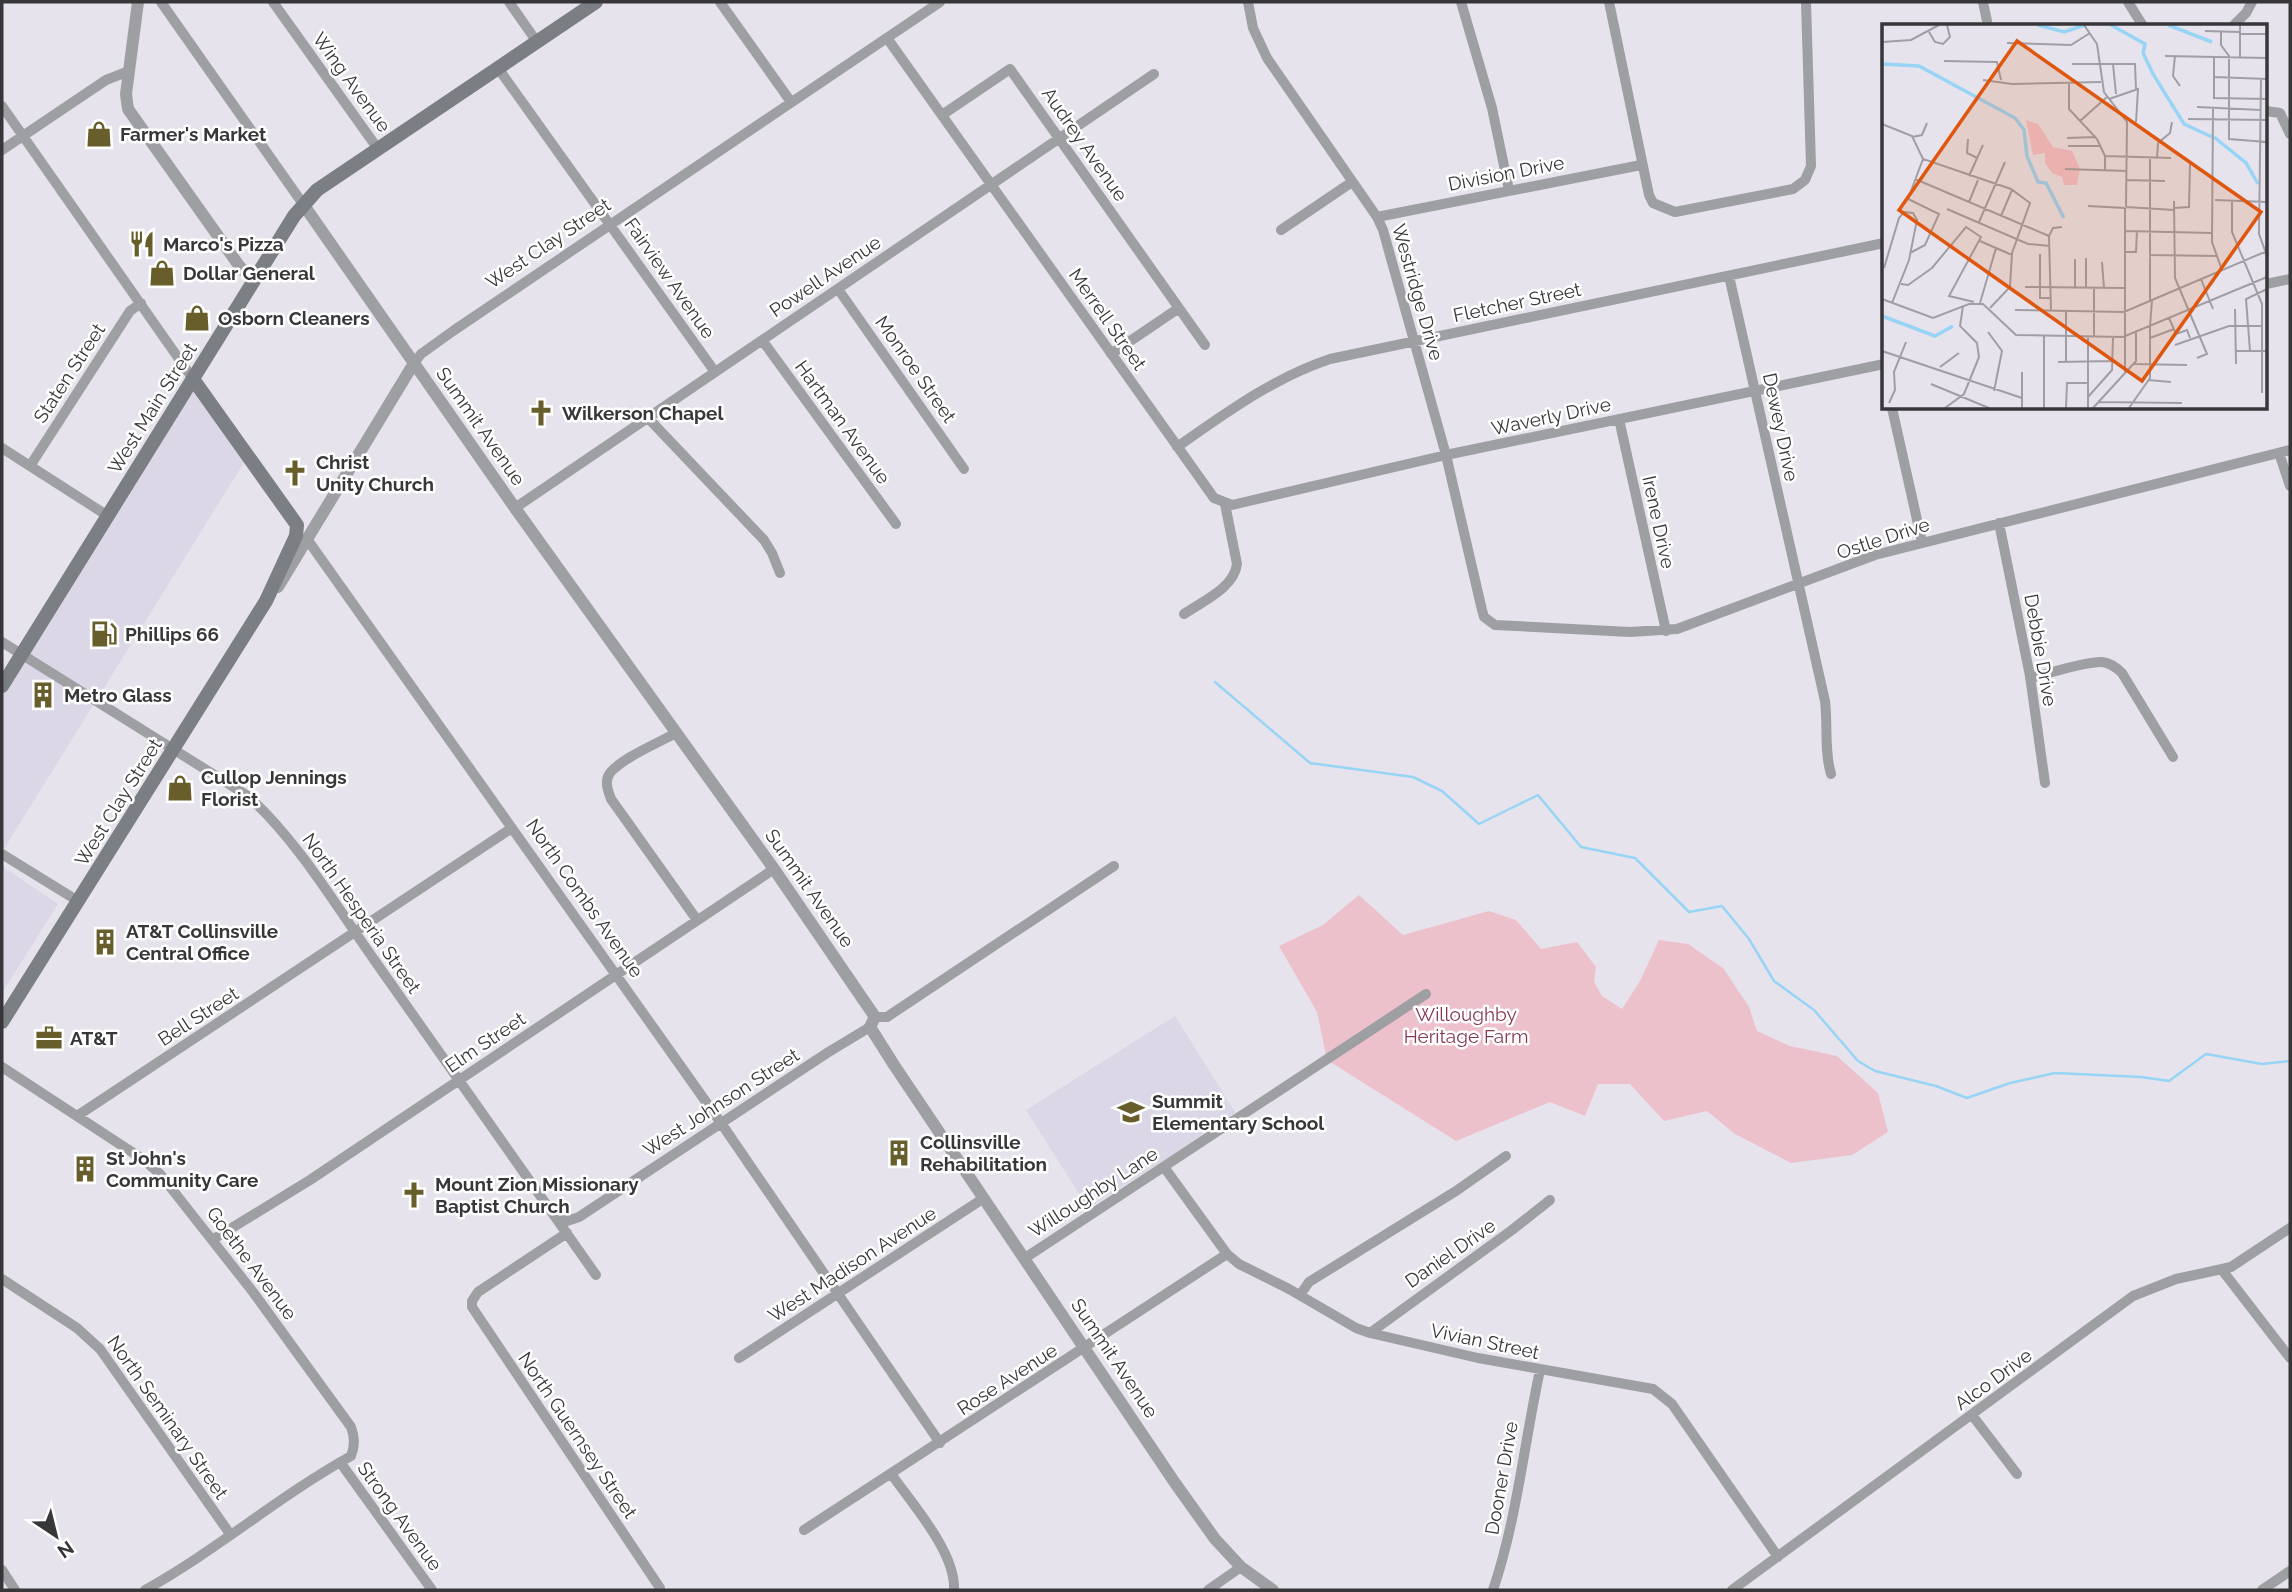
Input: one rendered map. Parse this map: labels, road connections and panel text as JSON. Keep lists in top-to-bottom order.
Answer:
{
  "streets": {
    "main road": ["West Clay Street", "West Main Street", "North Combs Avenue"],
    "street": [
      "Wing Avenue",
      "Audrey Avenue",
      "Division Drive",
      "Powell Avenue",
      "Fairview Avenue",
      "Westridge Drive",
      "Fletcher Street",
      "Merrell Street",
      "Monroe Street",
      "Staten Street",
      "Waverly Drive",
      "Hartman Avenue",
      "Summit Avenue",
      "Dewey Drive",
      "Irene Drive",
      "Ostle Drive",
      "Debbie Drive",
      "North Hesperia Street",
      "Bell Street",
      "Elm Street",
      "West Johnson Street",
      "Willoughby Lane",
      "Daniel Drive",
      "Goethe Avenue",
      "West Madison Avenue",
      "Vivian Street",
      "Rose Avenue",
      "Alco Drive",
      "North Seminary Street",
      "North Guernsey Street",
      "Dooner Drive",
      "Strong Avenue"
    ]
  },
  "crossings": [
    ["Wing Avenue", "West Main Street"],
    ["Audrey Avenue", "Powell Avenue"],
    ["Audrey Avenue", "Merrell Street"],
    ["Division Drive", "Westridge Drive"],
    ["West Clay Street", "Fairview Avenue"],
    ["West Clay Street", "Merrell Street"],
    ["West Clay Street", "Summit Avenue"],
    ["West Clay Street", "North Combs Avenue"],
    ["West Clay Street", "North Hesperia Street"],
    ["Powell Avenue", "Fairview Avenue"],
    ["Powell Avenue", "Merrell Street"],
    ["Powell Avenue", "Monroe Street"],
    ["Powell Avenue", "Hartman Avenue"],
    ["Powell Avenue", "Summit Avenue"],
    ["Fairview Avenue", "West Main Street"],
    ["Westridge Drive", "Fletcher Street"],
    ["Westridge Drive", "Waverly Drive"],
    ["Westridge Drive", "Ostle Drive"],
    ["Fletcher Street", "Merrell Street"],
    ["Fletcher Street", "Dewey Drive"],
    ["Merrell Street", "Waverly Drive"],
    ["West Main Street", "Summit Avenue"],
    ["West Main Street", "North Combs Avenue"],
    ["West Main Street", "North Hesperia Street"],
    ["Waverly Drive", "Dewey Drive"],
    ["Waverly Drive", "Irene Drive"],
    ["Summit Avenue", "Elm Street"],
    ["Summit Avenue", "West Johnson Street"],
    ["Summit Avenue", "Willoughby Lane"],
    ["Summit Avenue", "West Madison Avenue"],
    ["Summit Avenue", "Rose Avenue"],
    ["Dewey Drive", "Ostle Drive"],
    ["Irene Drive", "Ostle Drive"],
    ["Ostle Drive", "Debbie Drive"],
    ["North Combs Avenue", "Bell Street"],
    ["North Combs Avenue", "Elm Street"],
    ["North Combs Avenue", "West Johnson Street"],
    ["North Combs Avenue", "West Madison Avenue"],
    ["North Combs Avenue", "Rose Avenue"],
    ["North Hesperia Street", "Bell Street"],
    ["North Hesperia Street", "Elm Street"],
    ["North Hesperia Street", "West Johnson Street"],
    ["North Hesperia Street", "North Guernsey Street"],
    ["Bell Street", "Goethe Avenue"],
    ["Elm Street", "Goethe Avenue"],
    ["Willoughby Lane", "Vivian Street"],
    ["Daniel Drive", "Vivian Street"],
    ["Goethe Avenue", "Strong Avenue"],
    ["Vivian Street", "Rose Avenue"],
    ["Vivian Street", "Alco Drive"],
    ["Vivian Street", "Dooner Drive"]
  ],
  "parks": ["Willoughby Heritage Farm"],
  "places": {
    "shop": [
      "Farmer's Market",
      "Dollar General",
      "Osborn Cleaners",
      "Cullop Jennings Florist"
    ],
    "restaurant": ["Marco's Pizza"],
    "church": ["Wilkerson Chapel", "Christ Unity Church", "Mount Zion Missionary Baptist Church"],
    "fuel station": ["Phillips 66"],
    "building": [
      "Metro Glass",
      "AT&T Collinsville Central Office",
      "Collinsville Rehabilitation",
      "St John's Community Care"
    ],
    "office": ["AT&T"],
    "school or university": ["Summit Elementary School"]
  },
  "north": "bottom right"
}
